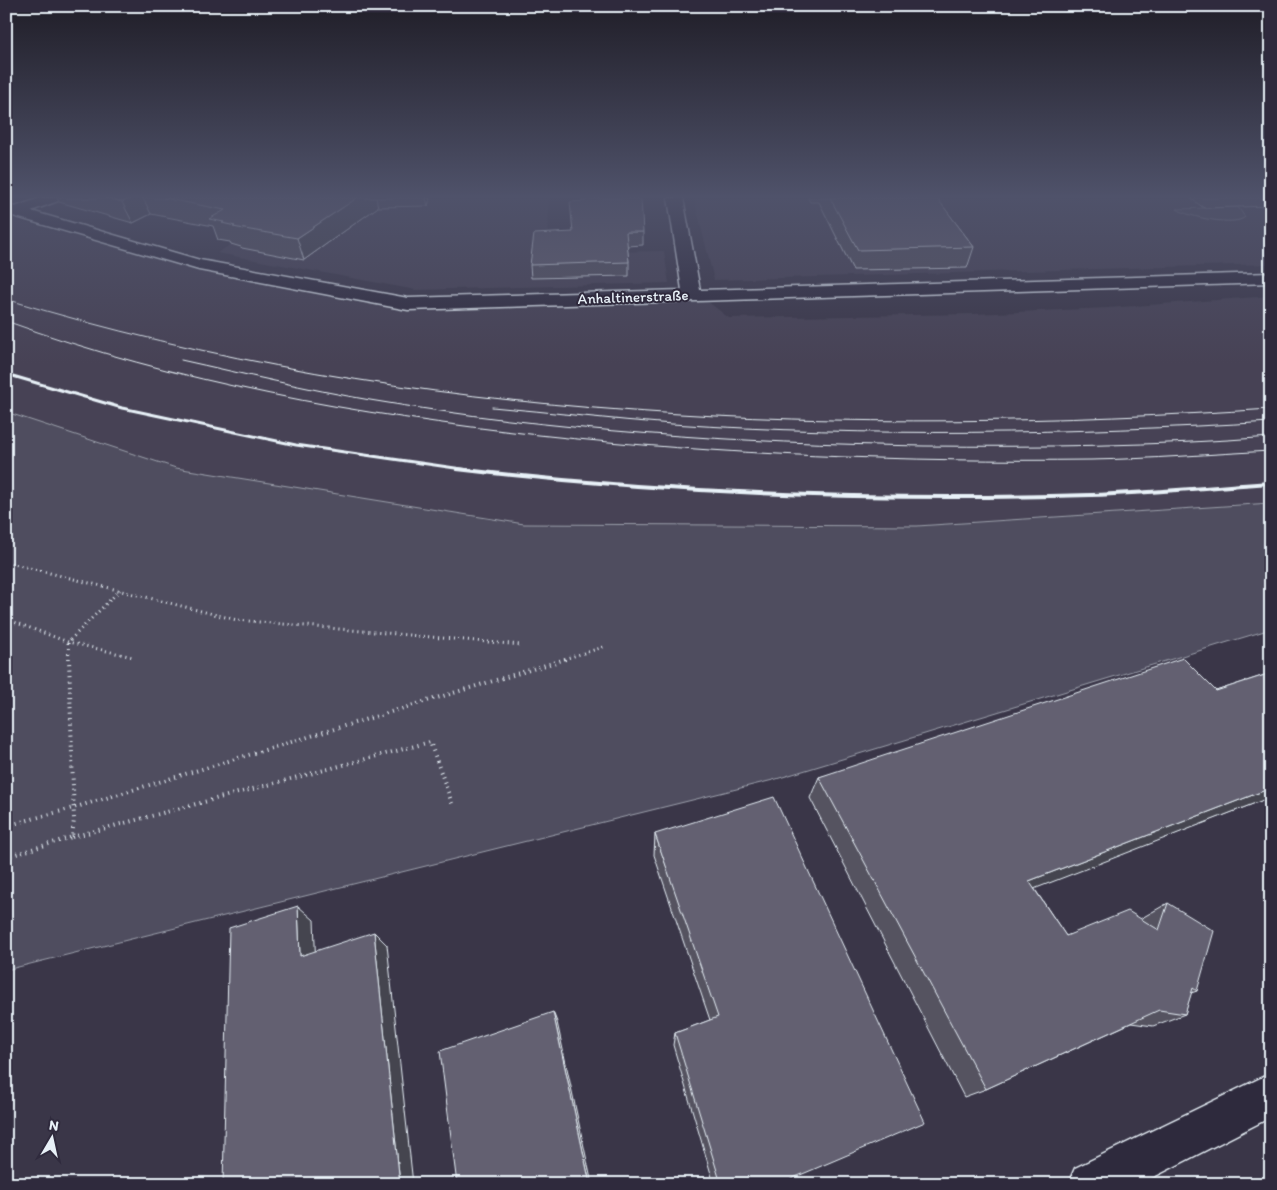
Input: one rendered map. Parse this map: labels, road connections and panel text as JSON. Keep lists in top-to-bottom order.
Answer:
{
  "streets": {
    "street": ["Anhaltinerstraße"]
  },
  "north": "top"
}
